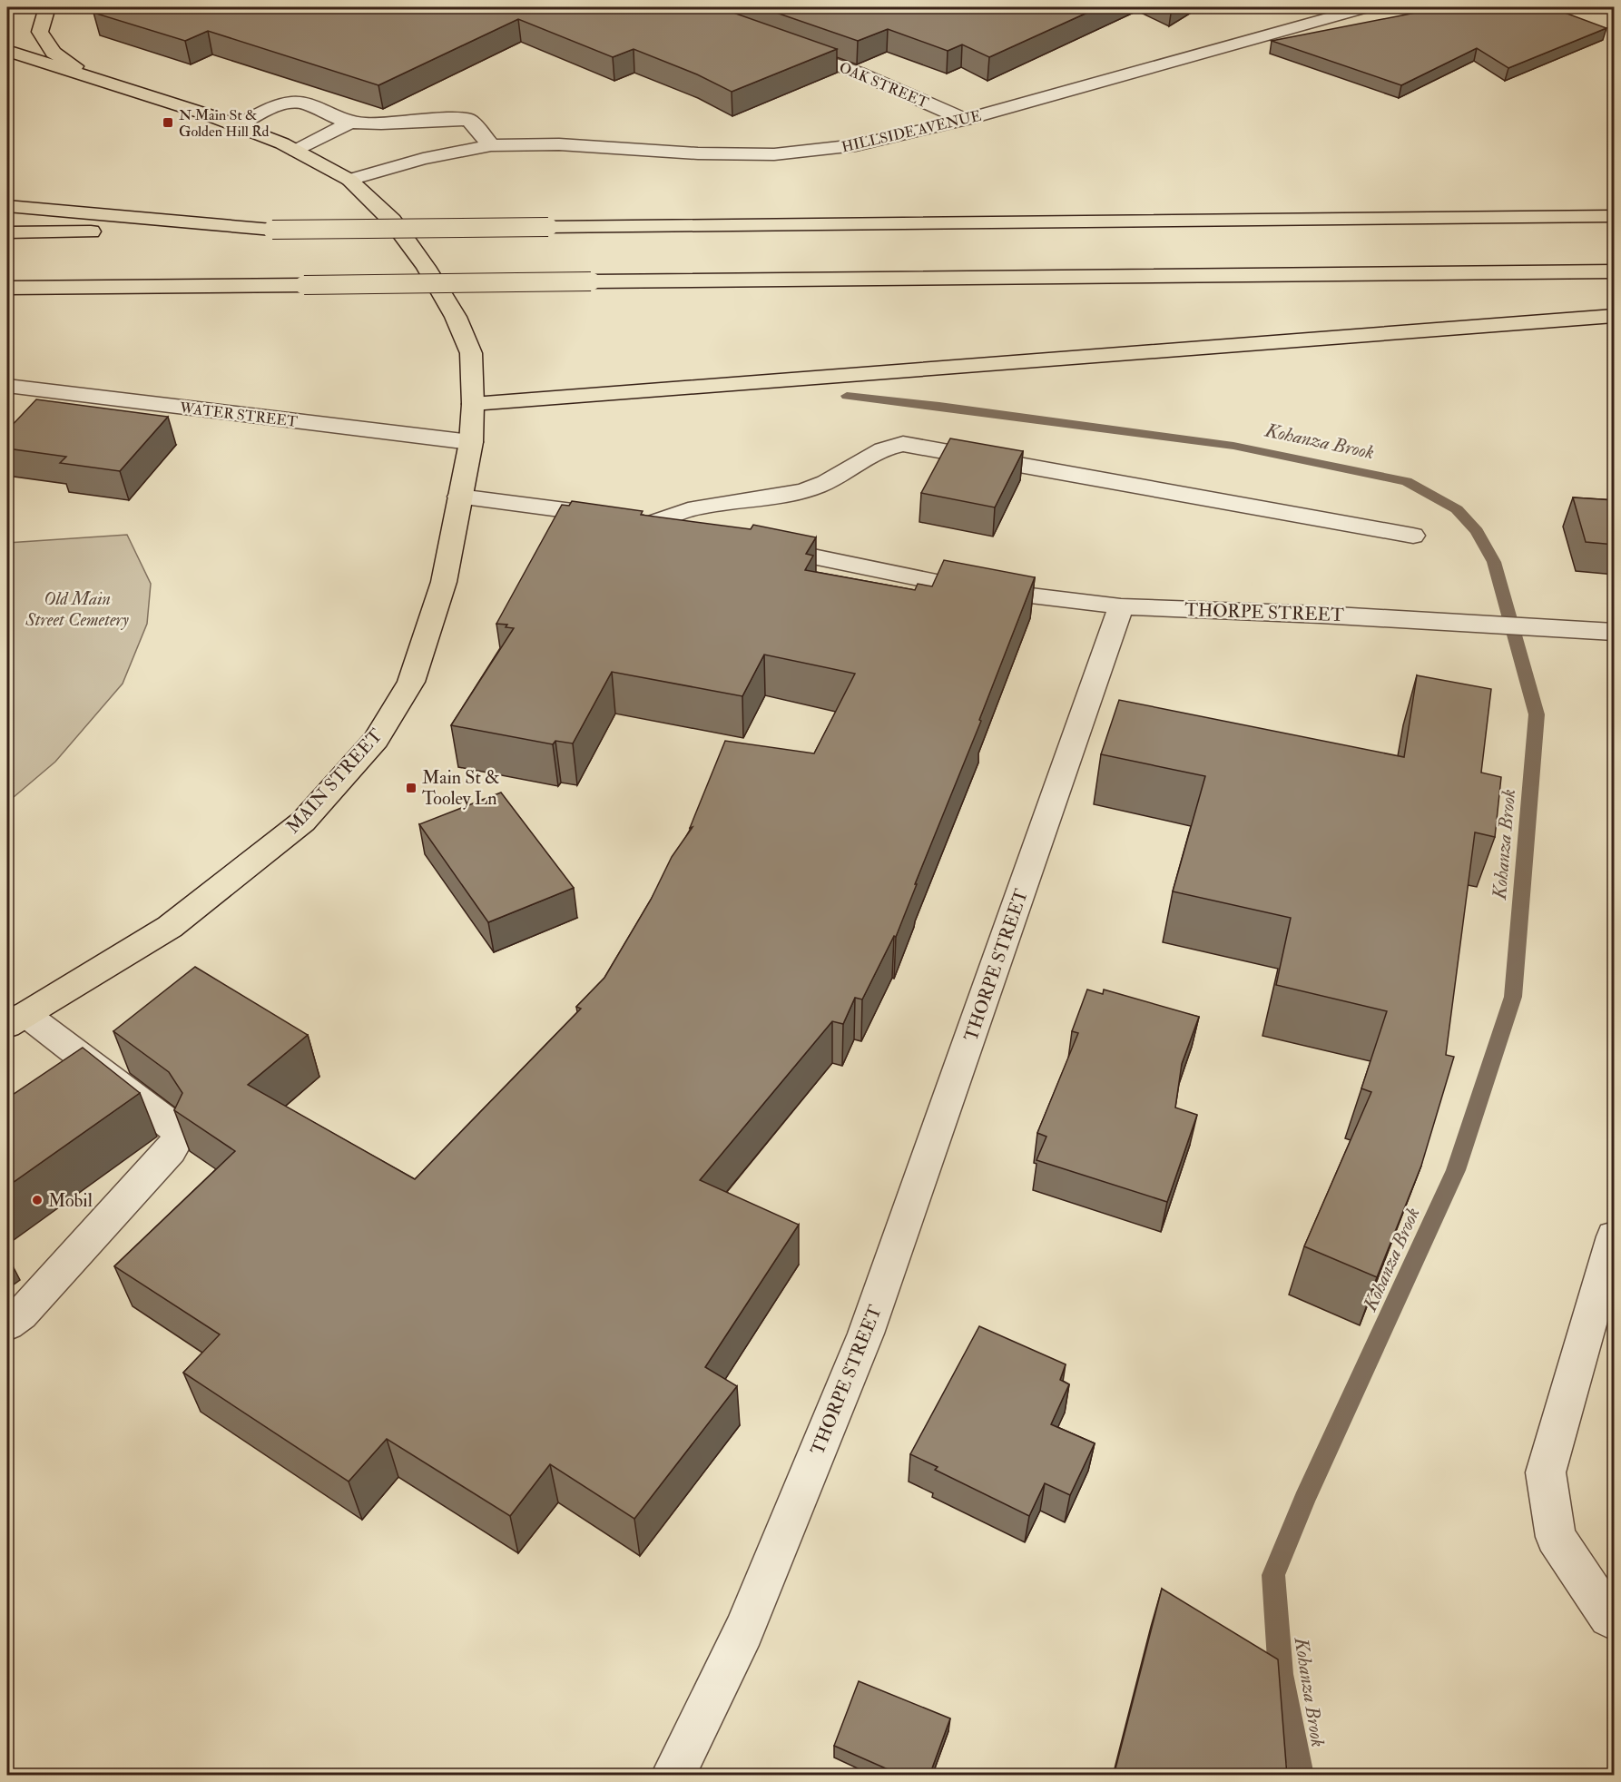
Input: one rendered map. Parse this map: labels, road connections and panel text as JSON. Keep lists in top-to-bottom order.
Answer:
{
  "streets": {
    "main road": ["MAIN STREET"],
    "street": [
      "OAK STREET",
      "HILLSIDE AVENUE",
      "WATER STREET",
      "THORPE STREET"
    ]
  },
  "crossings": [
    ["OAK STREET", "HILLSIDE AVENUE"],
    ["HILLSIDE AVENUE", "MAIN STREET"],
    ["WATER STREET", "MAIN STREET"]
  ],
  "water": ["Kohanza Brook"],
  "parks": ["Old Main Street Cemetery"],
  "places": {
    "transit": ["N Main St & Golden Hill Rd", "Main St & Tooley Ln"],
    "other": ["Mobil"]
  }
}
